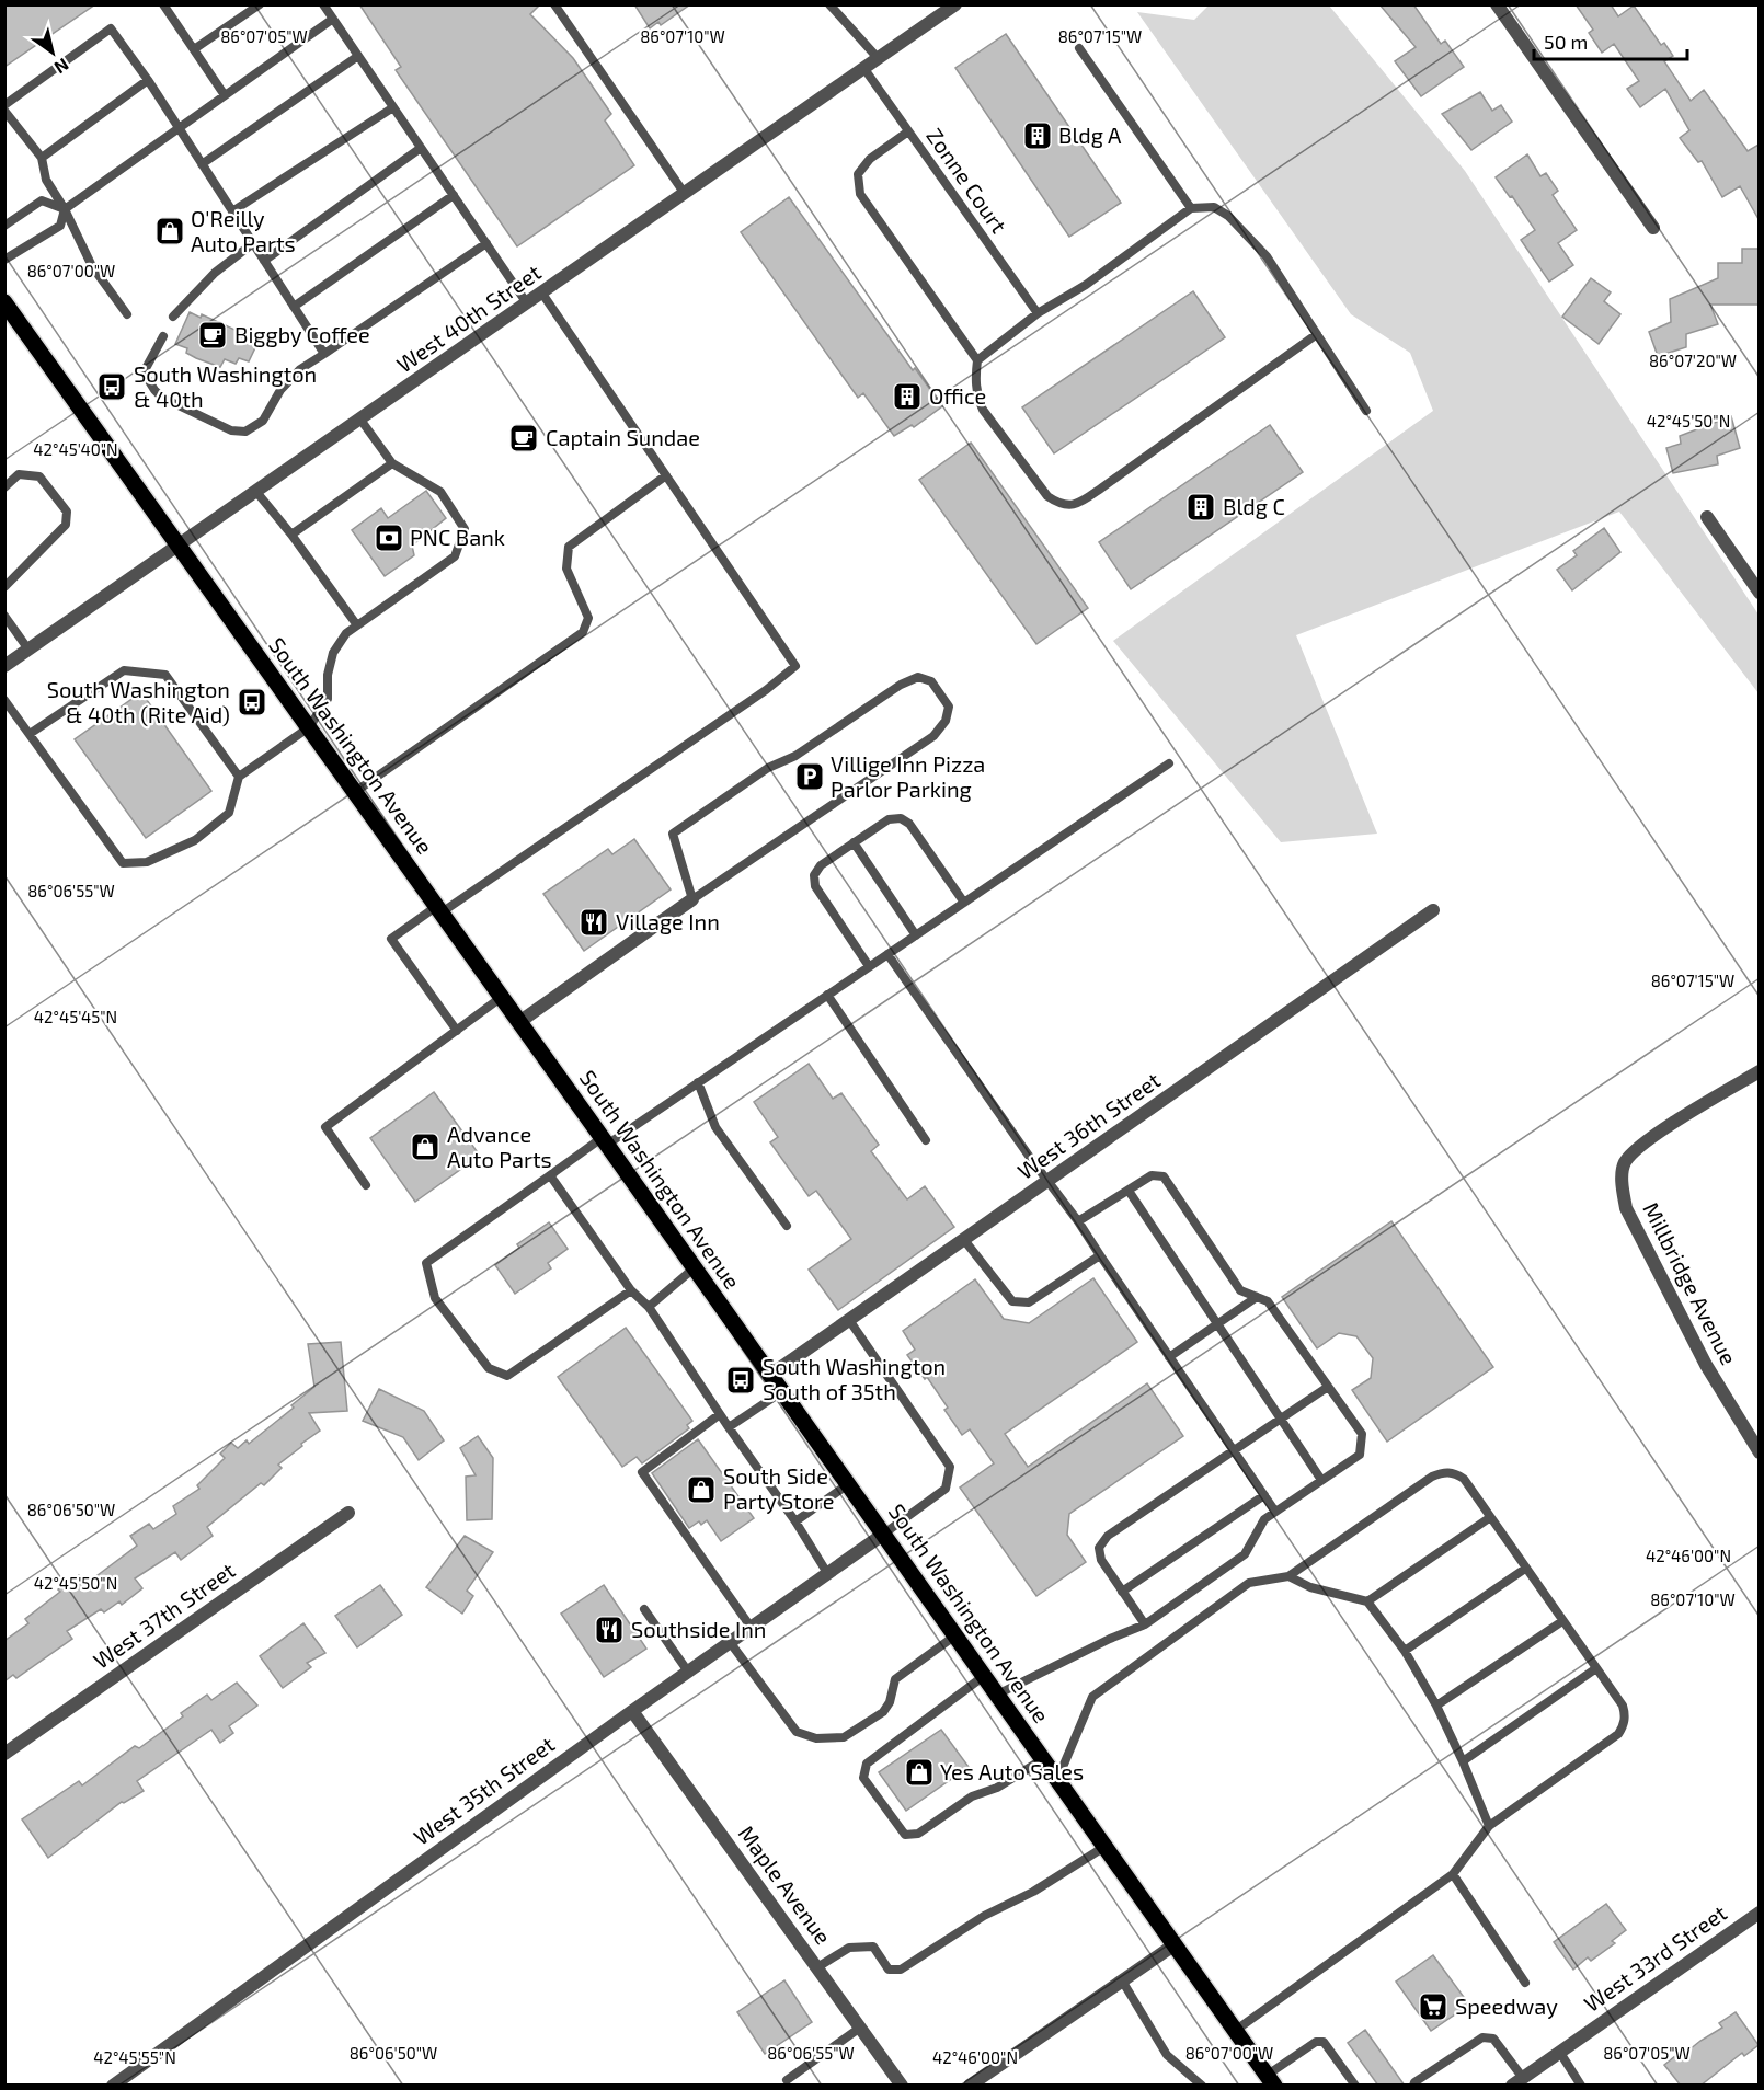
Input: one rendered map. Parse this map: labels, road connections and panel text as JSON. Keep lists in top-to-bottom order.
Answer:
{
  "streets": {
    "main road": ["South Washington Avenue"],
    "street": [
      "West 40th Street",
      "West 36th Street",
      "Millbridge Avenue",
      "West 37th Street",
      "West 35th Street",
      "Maple Avenue",
      "West 33rd Street"
    ],
    "lane": ["Zonne Court"]
  },
  "crossings": [
    ["Zonne Court", "West 40th Street"],
    ["West 40th Street", "South Washington Avenue"],
    ["South Washington Avenue", "West 36th Street"],
    ["South Washington Avenue", "West 35th Street"],
    ["West 35th Street", "Maple Avenue"]
  ],
  "places": {
    "building": ["Bldg A", "Office", "Bldg C"],
    "shop": [
      "O'Reilly Auto Parts",
      "Advance Auto Parts",
      "South Side Party Store",
      "Yes Auto Sales"
    ],
    "cafe": ["Biggby Coffee", "Captain Sundae"],
    "bus stop": ["South Washington & 40th", "South Washington & 40th (Rite Aid)", "South Washington South of 35th"],
    "bank": ["PNC Bank"],
    "parking": ["Villige Inn Pizza Parlor Parking"],
    "restaurant": ["Village Inn", "Southside Inn"],
    "supermarket": ["Speedway"]
  },
  "scale_bar": "50 m",
  "north": "bottom right",
  "coordinates": [
    "86°07'05\"W",
    "86°07'15\"W",
    "86°07'10\"W",
    "86°07'00\"W",
    "86°07'20\"W",
    "42°45'50\"N",
    "42°45'40\"N",
    "86°06'55\"W",
    "42°45'45\"N",
    "86°06'50\"W",
    "42°46'00\"N",
    "42°45'55\"N"
  ]
}
